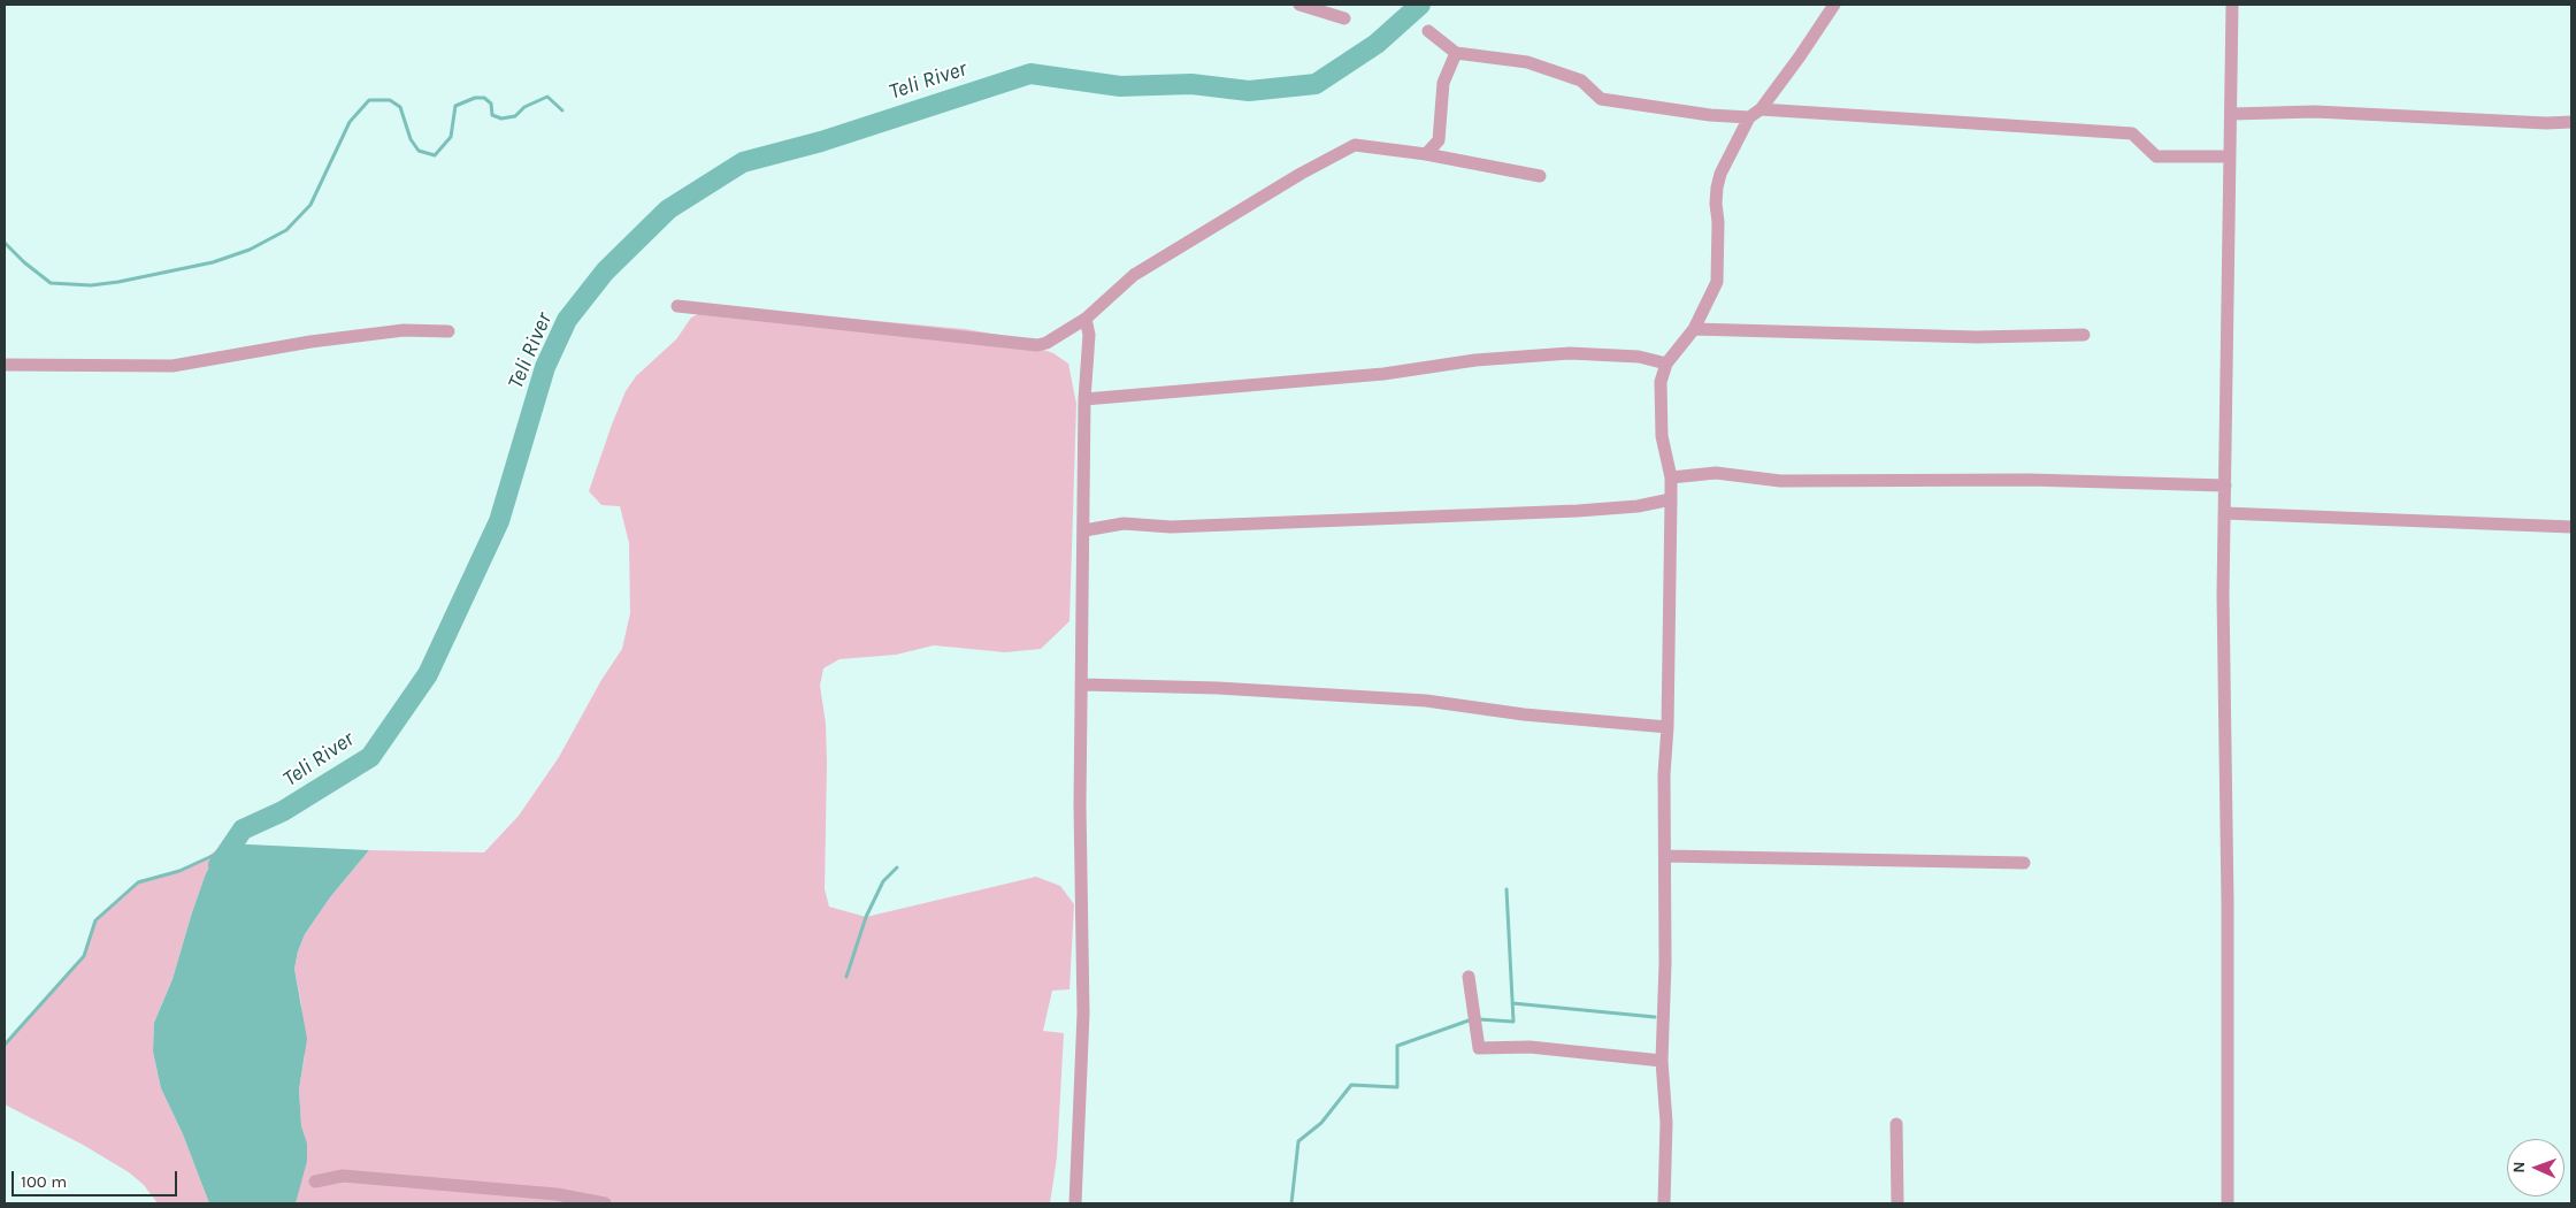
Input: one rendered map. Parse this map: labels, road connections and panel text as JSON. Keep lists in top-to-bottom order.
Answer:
{
  "water": ["Teli River"],
  "scale_bar": "100 m",
  "north": "left"
}
